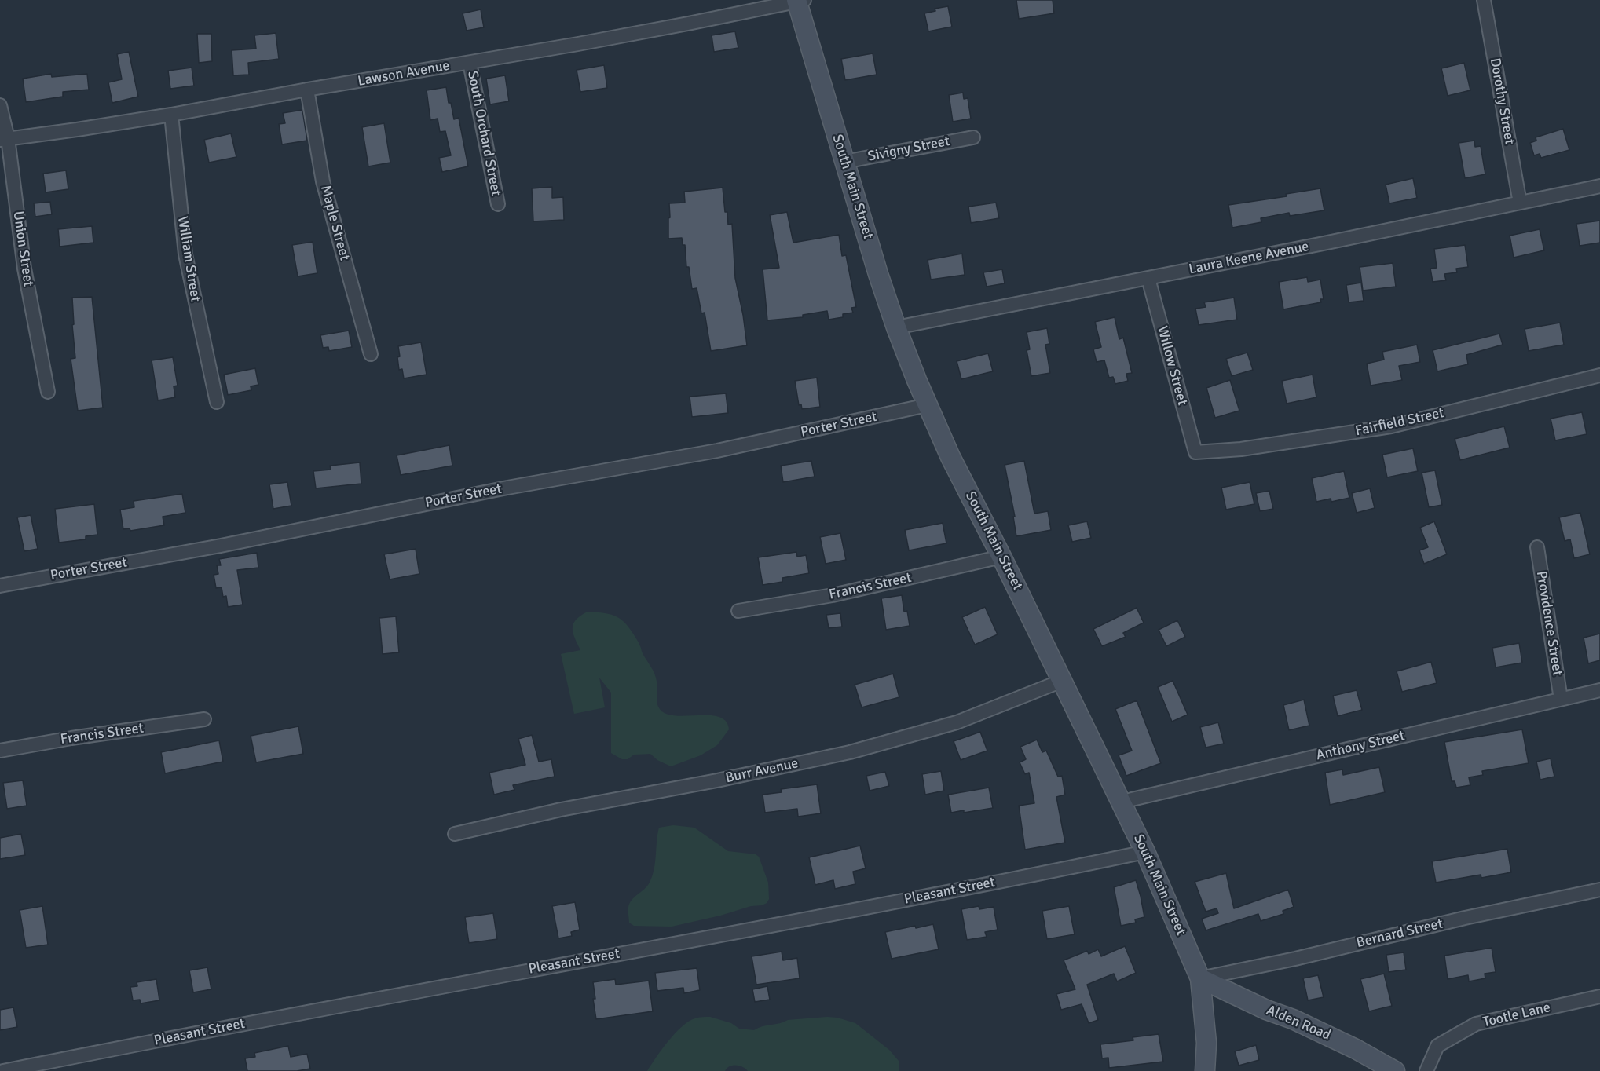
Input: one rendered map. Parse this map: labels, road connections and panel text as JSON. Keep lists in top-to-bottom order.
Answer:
{
  "streets": {
    "main road": ["South Main Street", "Alden Road"],
    "street": [
      "Lawson Avenue",
      "Dorothy Street",
      "South Orchard Street",
      "Sivigny Street",
      "Maple Street",
      "Union Street",
      "Laura Keene Avenue",
      "William Street",
      "Willow Street",
      "Fairfield Street",
      "Porter Street",
      "Francis Street",
      "Providence Street",
      "Anthony Street",
      "Burr Avenue",
      "Pleasant Street",
      "Bernard Street",
      "Tootle Lane"
    ]
  },
  "crossings": [
    ["Lawson Avenue", "South Orchard Street"],
    ["Lawson Avenue", "South Main Street"],
    ["Lawson Avenue", "Maple Street"],
    ["Lawson Avenue", "Union Street"],
    ["Lawson Avenue", "William Street"],
    ["Dorothy Street", "Laura Keene Avenue"],
    ["Sivigny Street", "South Main Street"],
    ["South Main Street", "Laura Keene Avenue"],
    ["South Main Street", "Porter Street"],
    ["South Main Street", "Francis Street"],
    ["South Main Street", "Anthony Street"],
    ["South Main Street", "Burr Avenue"],
    ["South Main Street", "Pleasant Street"],
    ["South Main Street", "Bernard Street"],
    ["South Main Street", "Alden Road"],
    ["Laura Keene Avenue", "Willow Street"],
    ["Willow Street", "Fairfield Street"],
    ["Providence Street", "Anthony Street"],
    ["Bernard Street", "Alden Road"]
  ]
}
